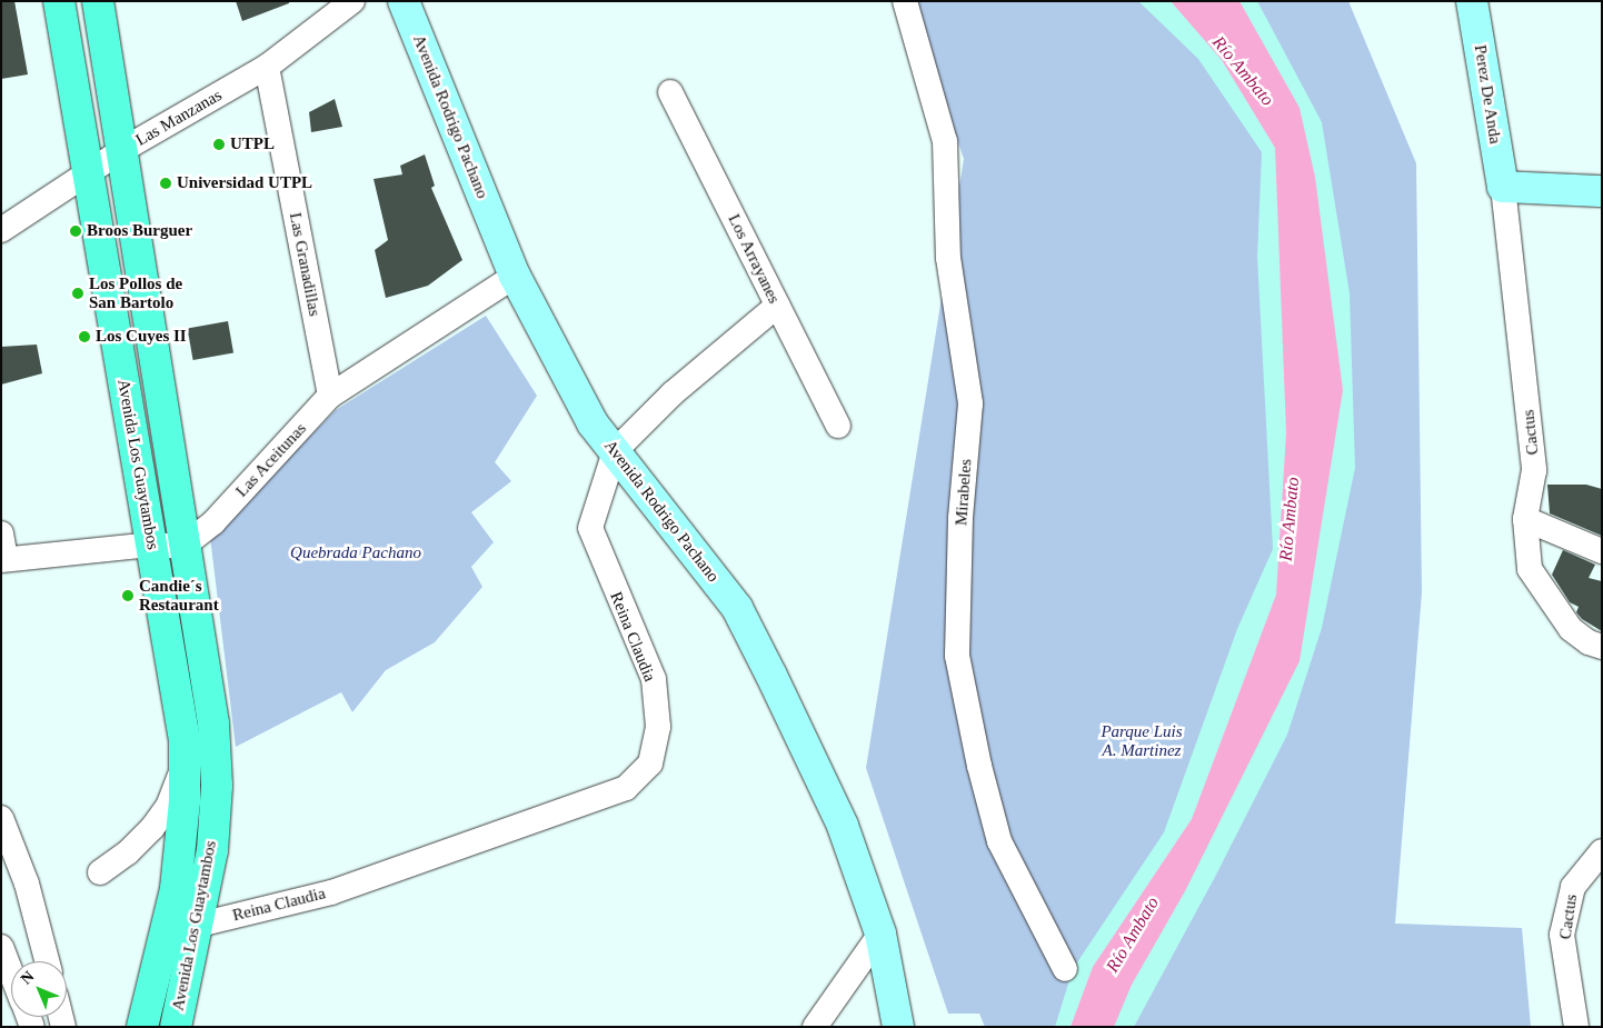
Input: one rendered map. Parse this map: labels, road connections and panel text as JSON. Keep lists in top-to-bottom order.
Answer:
{
  "streets": {
    "main road": ["Perez De Anda", "Avenida Rodrigo Pachano", "Avenida Los Guaytambos"],
    "street": [
      "Las Manzanas",
      "Los Arrayanes",
      "Las Granadillas",
      "Cactus",
      "Las Aceitunas",
      "Mirabeles",
      "Reina Claudia"
    ]
  },
  "crossings": [
    ["Perez De Anda", "Cactus"],
    ["Avenida Rodrigo Pachano", "Las Aceitunas"],
    ["Avenida Rodrigo Pachano", "Reina Claudia"],
    ["Las Manzanas", "Las Granadillas"],
    ["Las Manzanas", "Avenida Los Guaytambos"],
    ["Los Arrayanes", "Reina Claudia"],
    ["Las Granadillas", "Las Aceitunas"],
    ["Las Aceitunas", "Avenida Los Guaytambos"],
    ["Avenida Los Guaytambos", "Reina Claudia"]
  ],
  "water": ["Río Ambato"],
  "parks": ["Quebrada Pachano", "Parque Luis A. Martinez"],
  "places": [
    "UTPL",
    "Universidad UTPL",
    "Broos Burguer",
    "Los Pollos de San Bartolo",
    "Los Cuyes II",
    "Candie´s Restaurant"
  ],
  "north": "top left"
}
